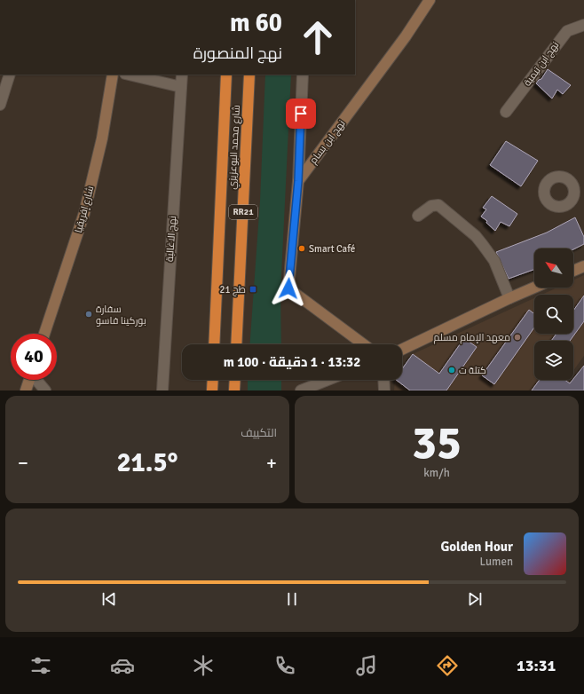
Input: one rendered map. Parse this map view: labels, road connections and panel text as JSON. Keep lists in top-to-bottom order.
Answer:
{
  "streets": {
    "highway": ["شارع محمد البوعزيزي", "RR21"],
    "street": [
      "نهج ابن تيمية",
      "نهج ابن بسام",
      "شارع إفريقيا",
      "نهج الاغالبة"
    ]
  },
  "places": {
    "other": [
      "Smart Café",
      "سفارة بوركينا فاسو",
      "معهد الإمام مسلم",
      "كتلة ت"
    ],
    "transit": ["طج 21"]
  },
  "north": "top left",
  "page": {
    "turn": ["60 m", "نهج المنصورة"],
    "limit": "40",
    "trip": "13:32 · 1 دقيقة · 100 m",
    "tile": [
      ["35", "km/h"],
      "التكييف"
    ],
    "heat": ["−", "21.5°", "+"],
    "song": ["Golden Hour", "Lumen"],
    "tabs": "13:31"
  }
}
